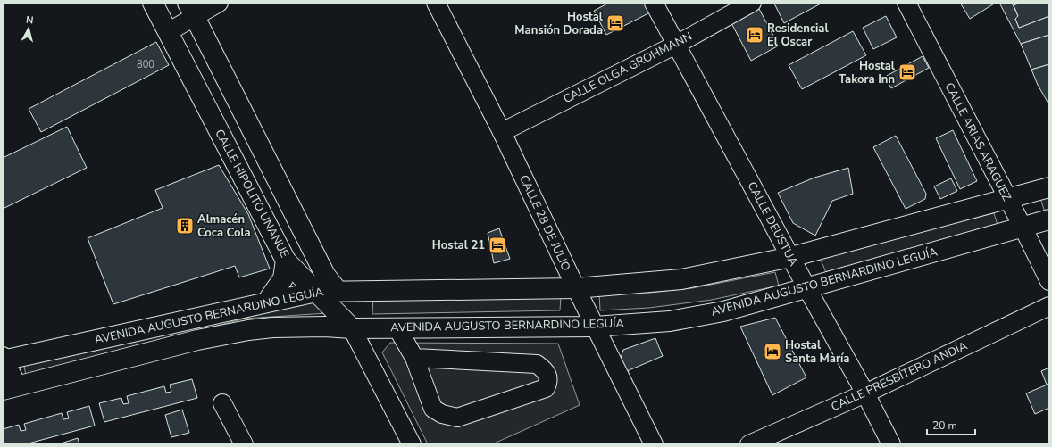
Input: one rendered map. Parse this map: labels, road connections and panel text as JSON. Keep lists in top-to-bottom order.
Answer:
{
  "streets": {
    "main road": ["CALLE HIPOLITO UNANUE", "AVENIDA AUGUSTO BERNARDINO LEGUÍA"],
    "street": [
      "CALLE OLGA GROHMANN",
      "CALLE ARIAS ARAGUEZ",
      "CALLE 28 DE JULIO",
      "CALLE DEUSTUA",
      "CALLE PRESBÍTERO ANDÍA"
    ]
  },
  "crossings": [
    ["CALLE OLGA GROHMANN", "CALLE 28 DE JULIO"],
    ["CALLE OLGA GROHMANN", "CALLE DEUSTUA"],
    ["CALLE ARIAS ARAGUEZ", "AVENIDA AUGUSTO BERNARDINO LEGUÍA"],
    ["CALLE HIPOLITO UNANUE", "AVENIDA AUGUSTO BERNARDINO LEGUÍA"],
    ["CALLE 28 DE JULIO", "AVENIDA AUGUSTO BERNARDINO LEGUÍA"],
    ["CALLE DEUSTUA", "AVENIDA AUGUSTO BERNARDINO LEGUÍA"],
    ["CALLE DEUSTUA", "CALLE PRESBÍTERO ANDÍA"]
  ],
  "places": {
    "hotel": [
      "Hostal Mansión Dorada",
      "Residencial El Oscar",
      "Hostal Takora Inn",
      "Hostal 21",
      "Hostal Santa María"
    ],
    "building": ["Almacén Coca Cola"]
  },
  "house_numbers": ["800"],
  "scale_bar": "20 m",
  "north": "top"
}
